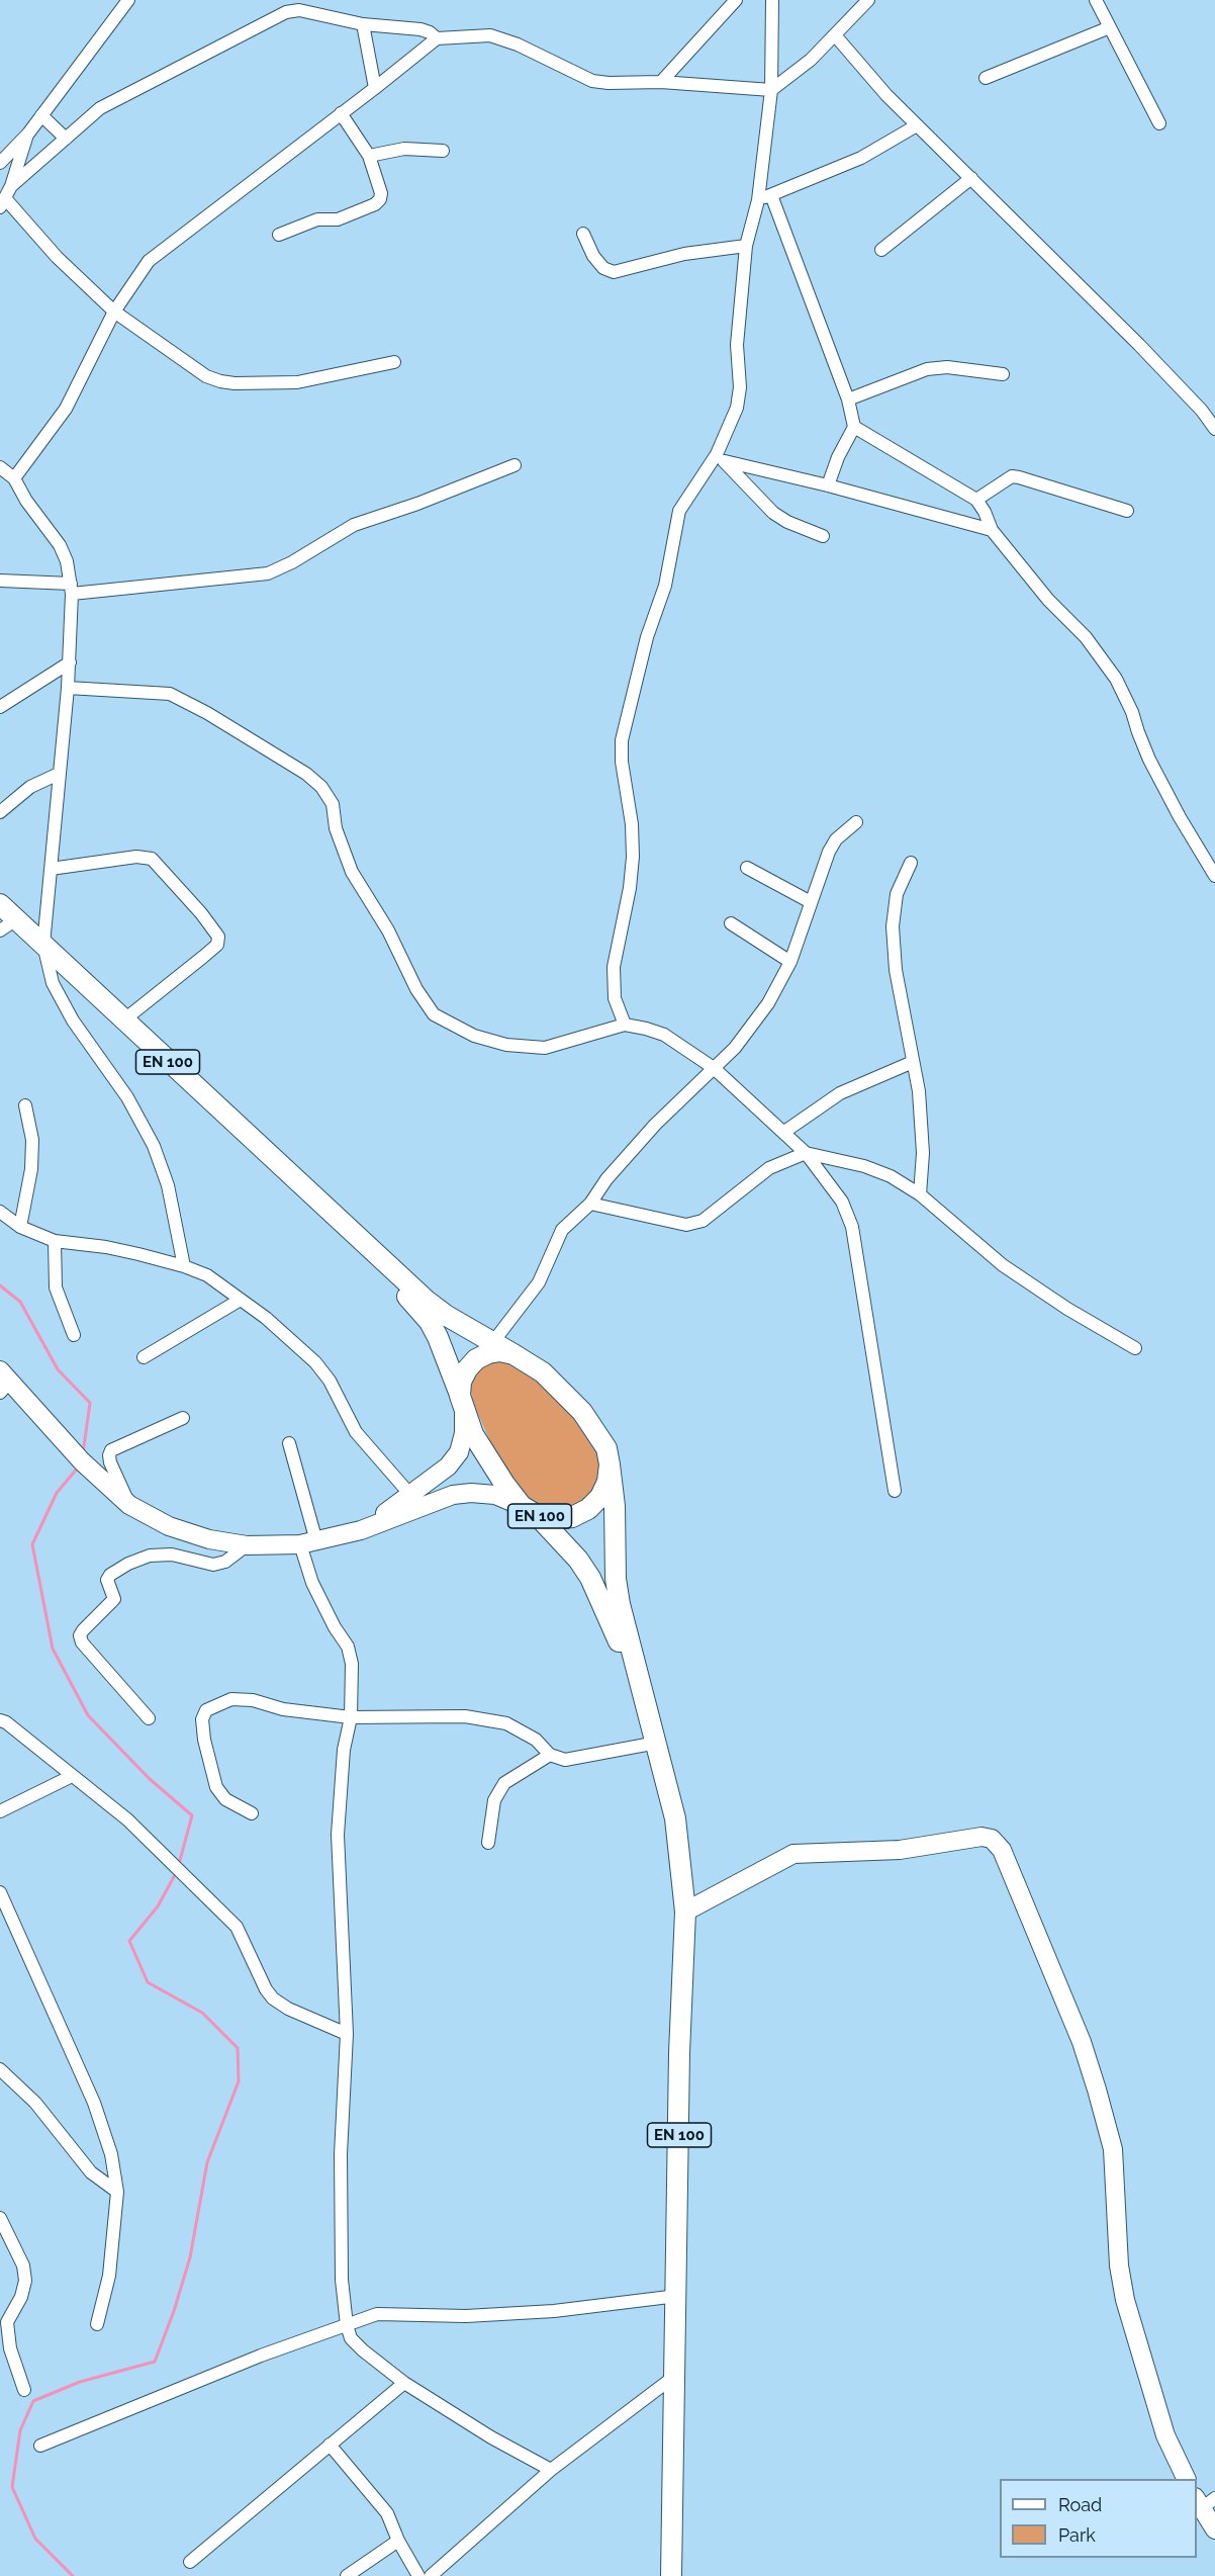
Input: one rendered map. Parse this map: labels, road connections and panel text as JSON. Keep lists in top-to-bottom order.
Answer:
{
  "streets": {
    "main road": ["EN 100"]
  },
  "legend": ["Road", "Park"]
}
